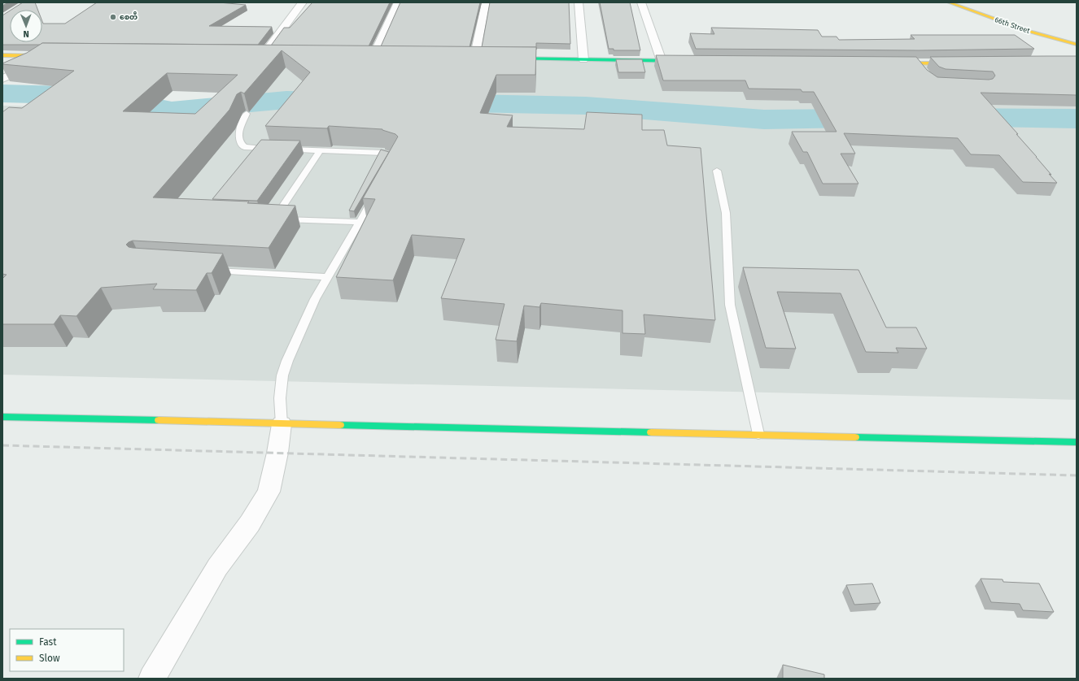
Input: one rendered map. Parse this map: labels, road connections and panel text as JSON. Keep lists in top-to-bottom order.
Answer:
{
  "streets": {
    "street": ["66th Street"]
  },
  "places": ["စေတီ"],
  "legend": ["Fast", "Slow"],
  "north": "bottom"
}
